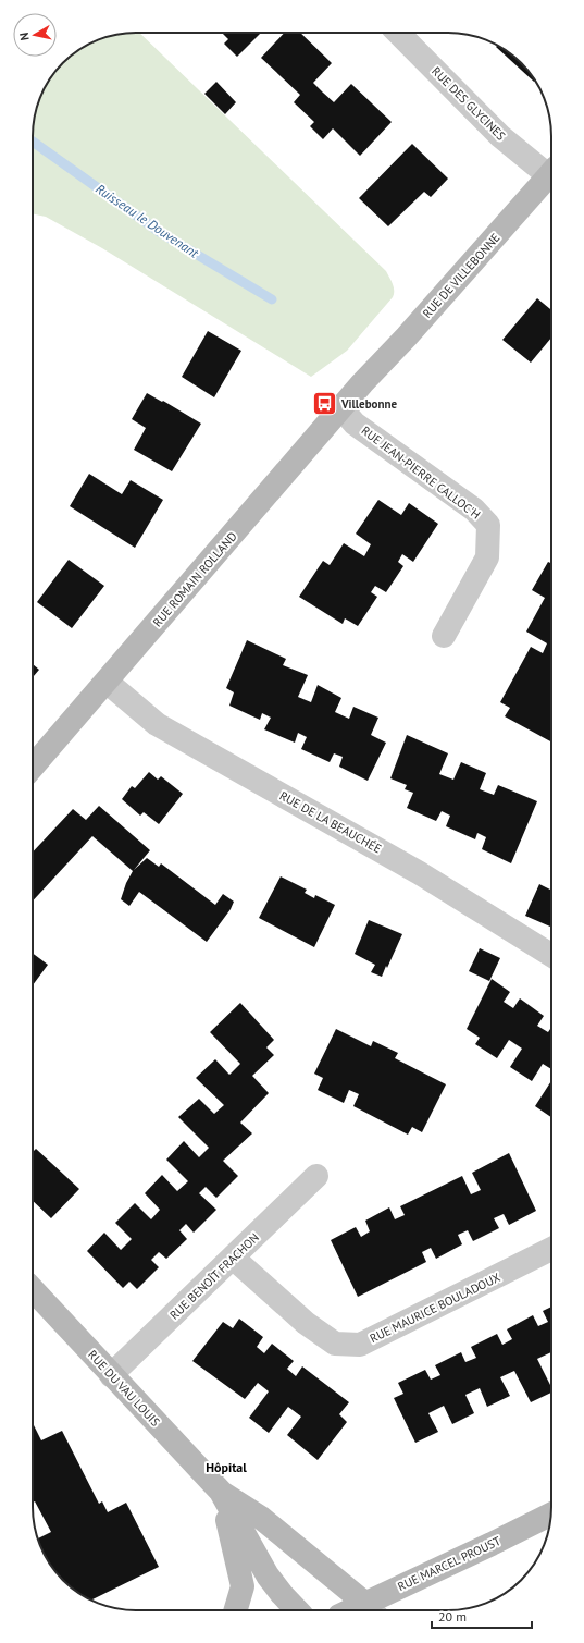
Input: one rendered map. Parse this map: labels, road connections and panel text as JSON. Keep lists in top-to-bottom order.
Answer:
{
  "streets": {
    "street": [
      "RUE DES GLYCINES",
      "RUE DE VILLEBONNE",
      "RUE JEAN-PIERRE CALLOC'H",
      "RUE ROMAIN ROLLAND",
      "RUE DE LA BEAUCHÉE",
      "RUE BENOÎT FRACHON",
      "RUE MAURICE BOULADOUX",
      "RUE DU VAU LOUIS",
      "RUE MARCEL PROUST"
    ]
  },
  "crossings": [
    ["RUE DE VILLEBONNE", "RUE ROMAIN ROLLAND"],
    ["RUE JEAN-PIERRE CALLOC'H", "RUE ROMAIN ROLLAND"],
    ["RUE ROMAIN ROLLAND", "RUE DE LA BEAUCHÉE"],
    ["RUE BENOÎT FRACHON", "RUE MAURICE BOULADOUX"],
    ["RUE BENOÎT FRACHON", "RUE DU VAU LOUIS"],
    ["RUE DU VAU LOUIS", "RUE MARCEL PROUST"]
  ],
  "districts": ["Hôpital"],
  "water": ["Ruisseau le Douvenant"],
  "places": {
    "bus stop": ["Villebonne"]
  },
  "scale_bar": "20 m",
  "north": "left"
}
